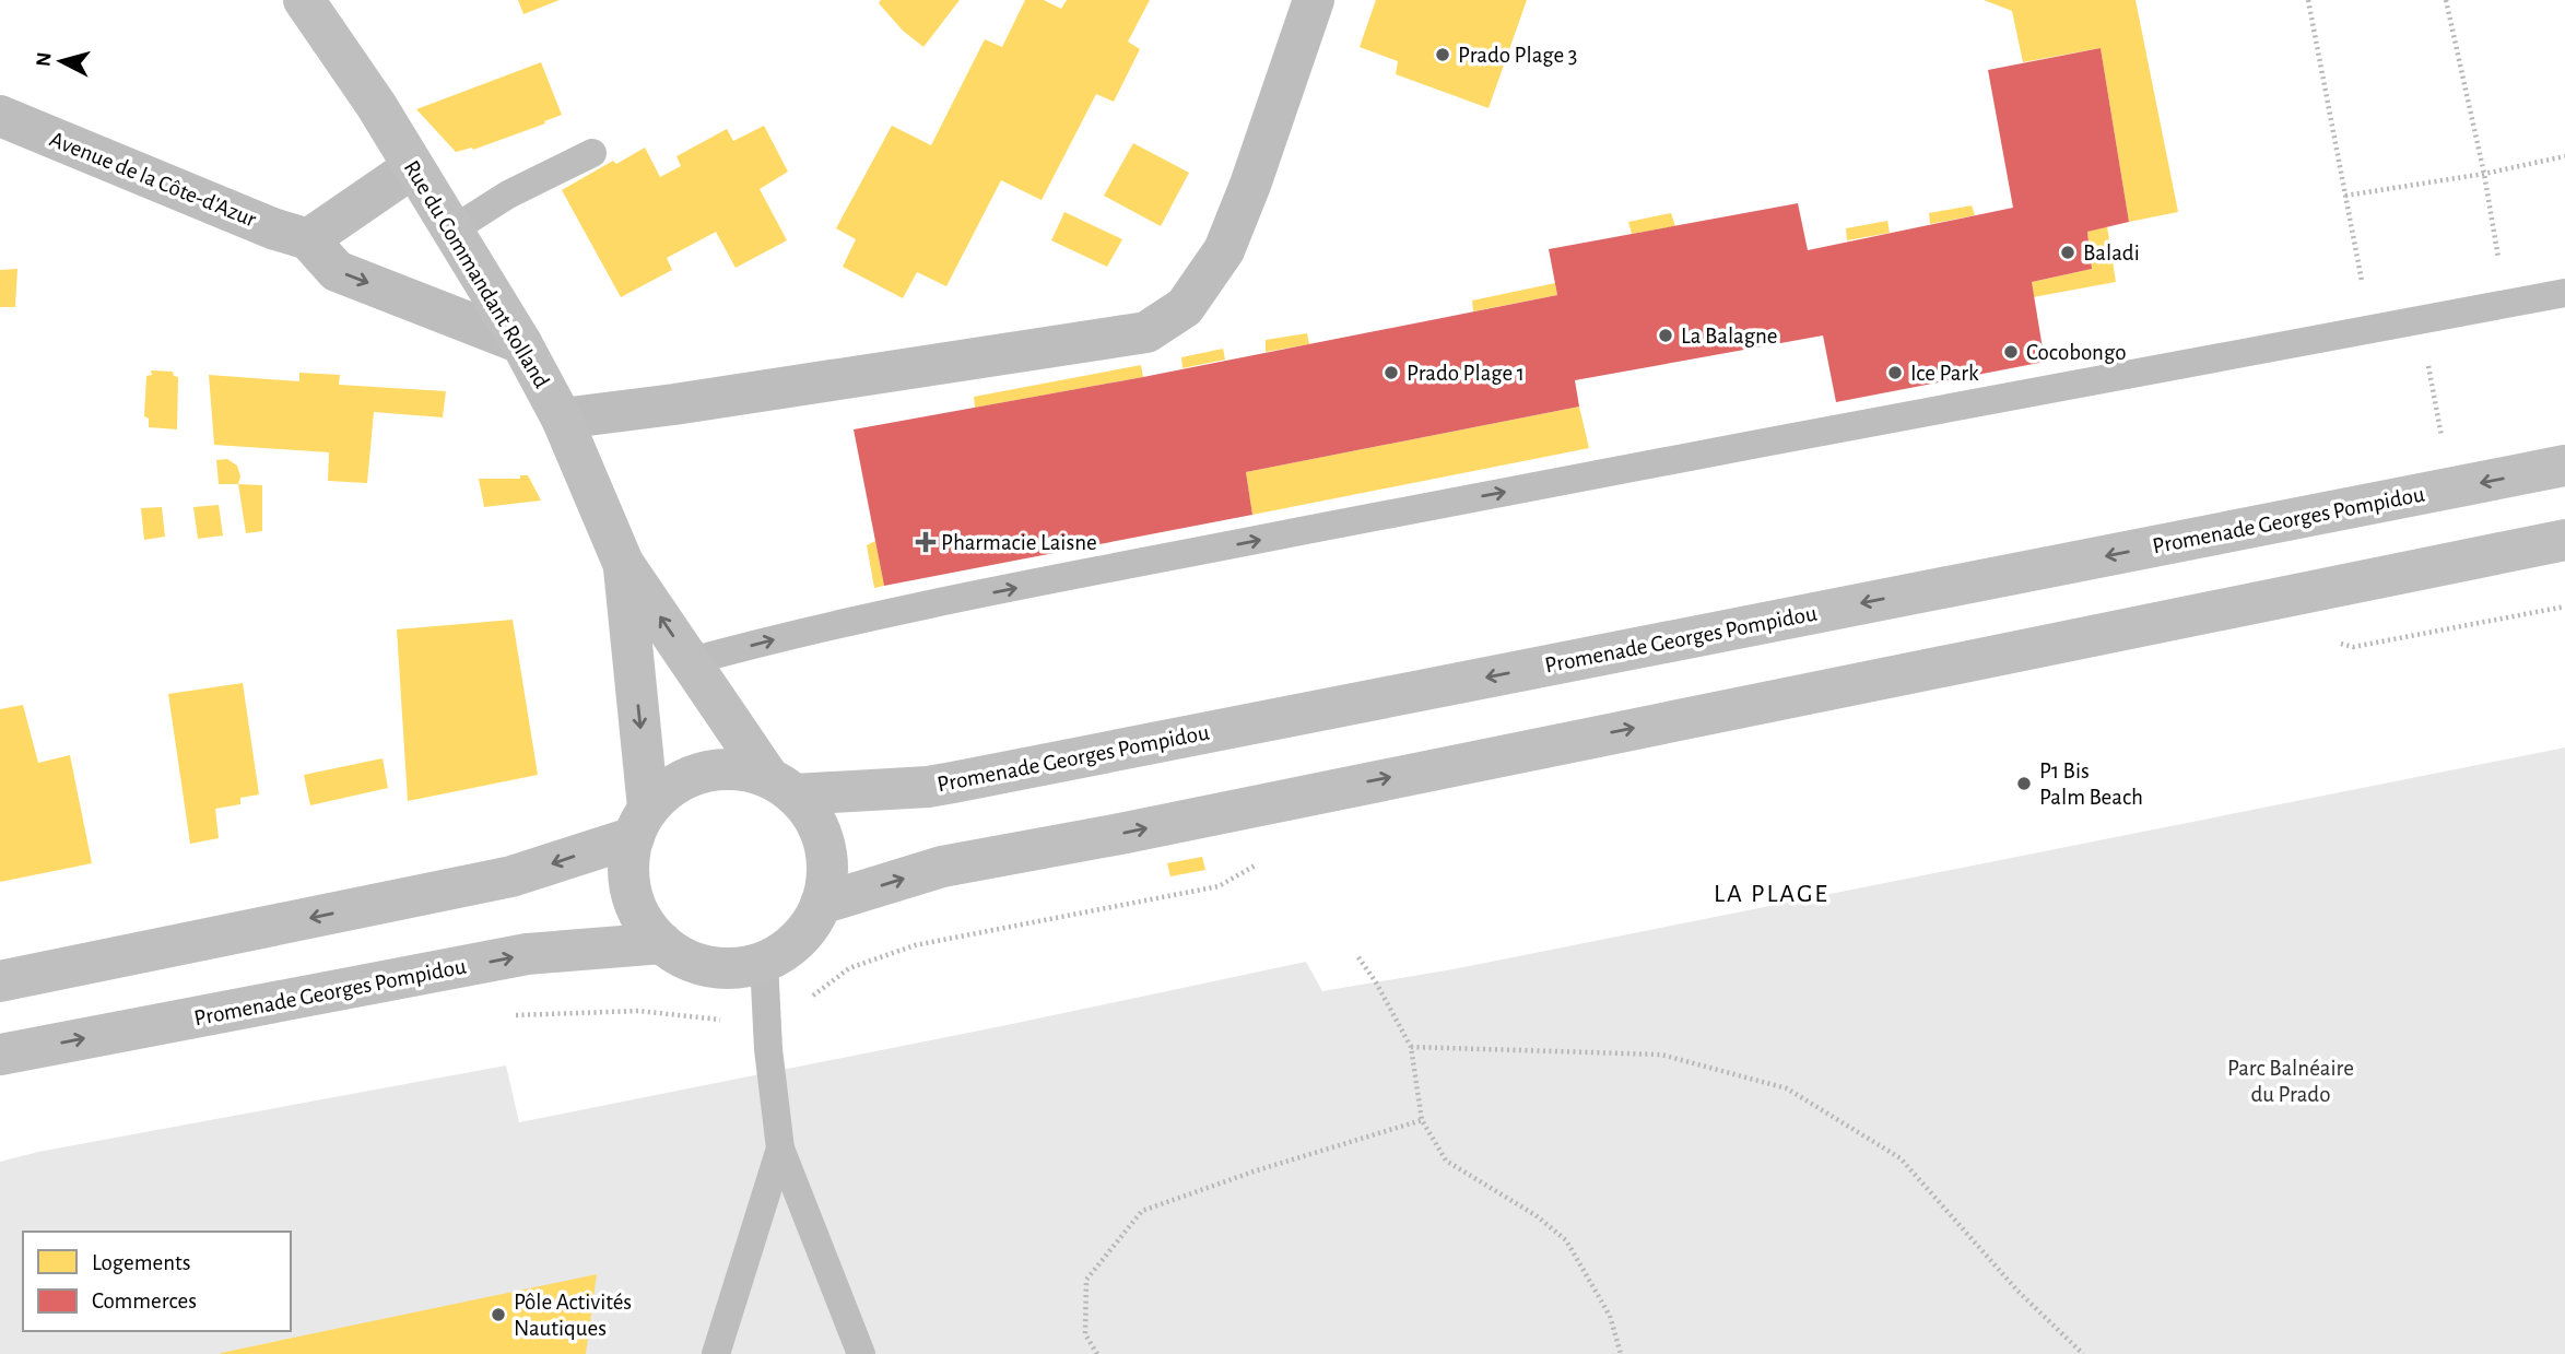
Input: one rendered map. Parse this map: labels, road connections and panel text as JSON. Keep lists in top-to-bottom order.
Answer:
{
  "streets": {
    "main road": ["Rue du Commandant Rolland", "Promenade Georges Pompidou"],
    "street": ["Avenue de la Côte-d'Azur"]
  },
  "crossings": [
    ["Avenue de la Côte-d'Azur", "Rue du Commandant Rolland"],
    ["Rue du Commandant Rolland", "Promenade Georges Pompidou"]
  ],
  "one_way": ["Avenue de la Côte-d'Azur"],
  "districts": ["LA PLAGE"],
  "parks": ["Parc Balnéaire du Prado"],
  "places": {
    "other": [
      "Prado Plage 3",
      "Baladi",
      "La Balagne",
      "Cocobongo",
      "Prado Plage 1",
      "Ice Park",
      "P1 Bis Palm Beach",
      "Pôle Activités Nautiques"
    ],
    "health": ["Pharmacie Laisne"]
  },
  "legend": ["Logements", "Commerces"],
  "north": "left"
}
